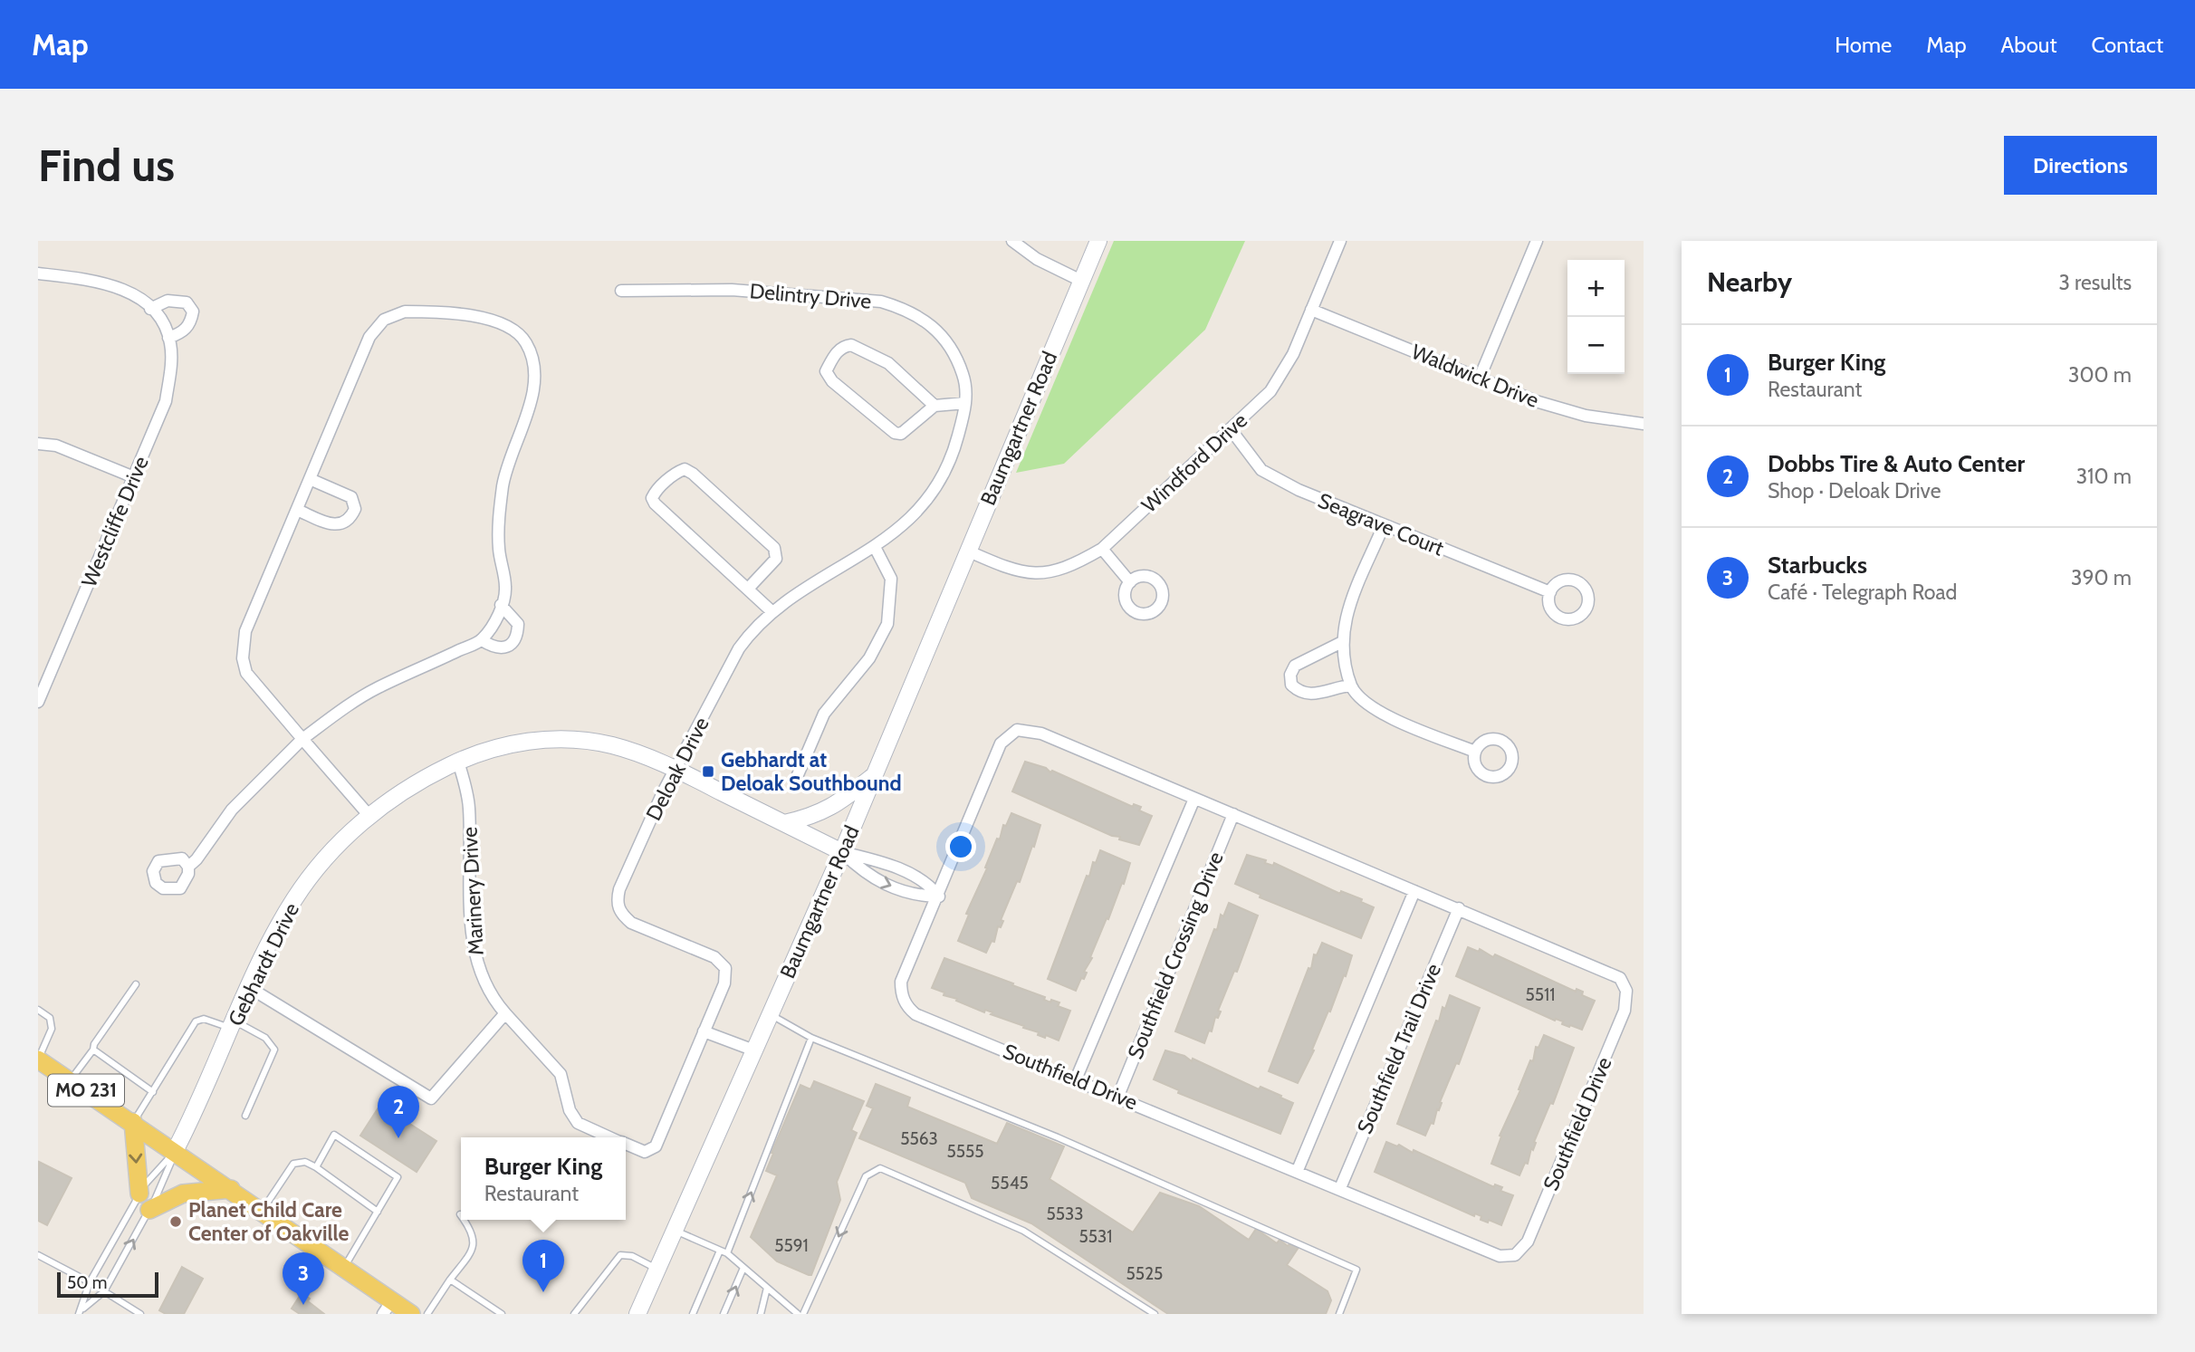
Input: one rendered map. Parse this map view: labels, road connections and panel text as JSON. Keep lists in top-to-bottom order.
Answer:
{
  "streets": {
    "main road": ["Baumgartner Road", "Gebhardt Drive", "MO 231"],
    "street": [
      "Delintry Drive",
      "Waldwick Drive",
      "Windford Drive",
      "Westcliffe Drive",
      "Seagrave Court",
      "Deloak Drive",
      "Marinery Drive",
      "Southfield Crossing Drive",
      "Southfield Trail Drive",
      "Southfield Drive"
    ]
  },
  "crossings": [
    ["Delintry Drive", "Deloak Drive"],
    ["Waldwick Drive", "Windford Drive"],
    ["Baumgartner Road", "Windford Drive"],
    ["Baumgartner Road", "Gebhardt Drive"],
    ["Windford Drive", "Seagrave Court"],
    ["Deloak Drive", "Marinery Drive"],
    ["Deloak Drive", "Gebhardt Drive"],
    ["Marinery Drive", "Gebhardt Drive"],
    ["Southfield Crossing Drive", "Southfield Drive"],
    ["Gebhardt Drive", "MO 231"],
    ["Southfield Trail Drive", "Southfield Drive"]
  ],
  "places": {
    "transit": ["Gebhardt at Deloak Southbound"],
    "other": ["Planet Child Care Center of Oakville"]
  },
  "house_numbers": [
    "5511",
    "5563",
    "5555",
    "5545",
    "5533",
    "5531",
    "5591",
    "5525"
  ],
  "scale_bar": "50 m",
  "page": {
    "header": "Map",
    "nav": [
      "Home",
      "Map",
      "About",
      "Contact"
    ],
    "buttons": "Directions",
    "title": "Find us",
    "heading": ["Nearby", "3 results"],
    "map_buttons": ["+", "−"],
    "list": [
      {
        "mark": "1",
        "name": "Burger King",
        "note": "Restaurant",
        "value": "300 m"
      },
      {
        "mark": "2",
        "name": "Dobbs Tire & Auto Center",
        "note": "Shop · Deloak Drive",
        "value": "310 m"
      },
      {
        "mark": "3",
        "name": "Starbucks",
        "note": "Café · Telegraph Road",
        "value": "390 m"
      }
    ],
    "pins": ["2", "1", "3"],
    "popup": ["Burger King", "Restaurant"],
    "scale": "50 m"
  }
}
